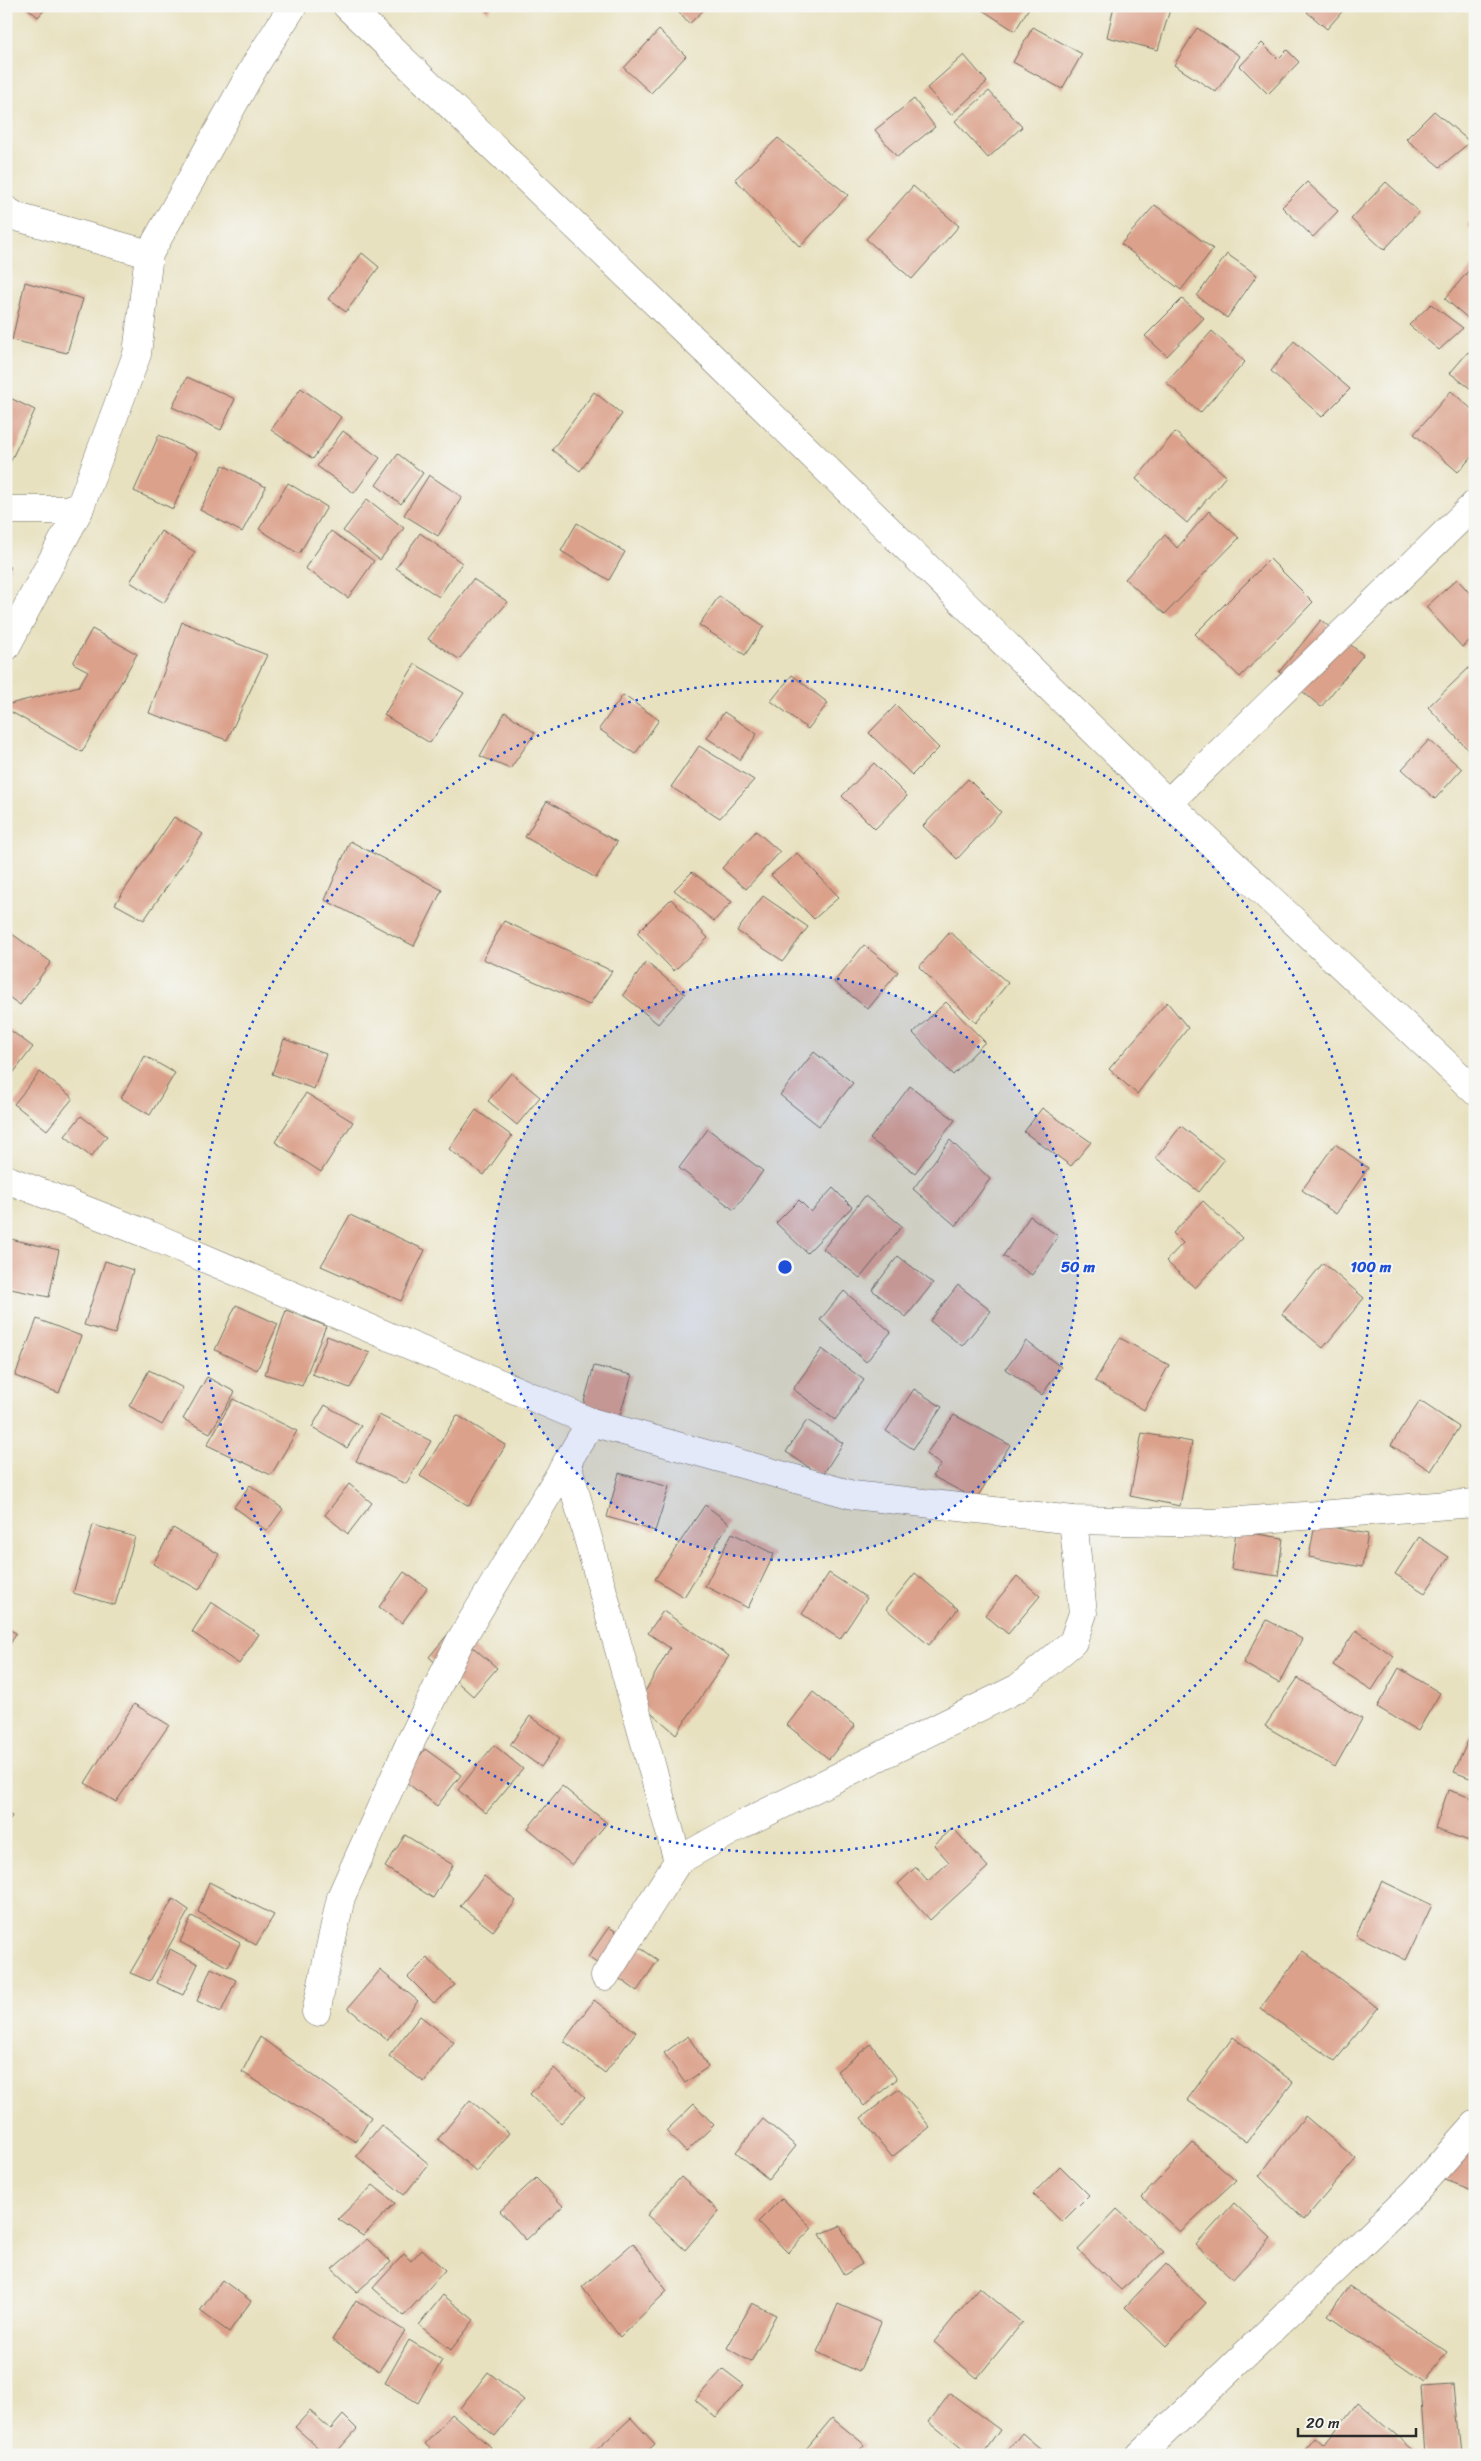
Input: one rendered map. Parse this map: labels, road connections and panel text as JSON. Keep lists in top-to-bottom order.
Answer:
{
  "scale_bar": "20 m",
  "rings": ["50 m", "100 m"]
}
